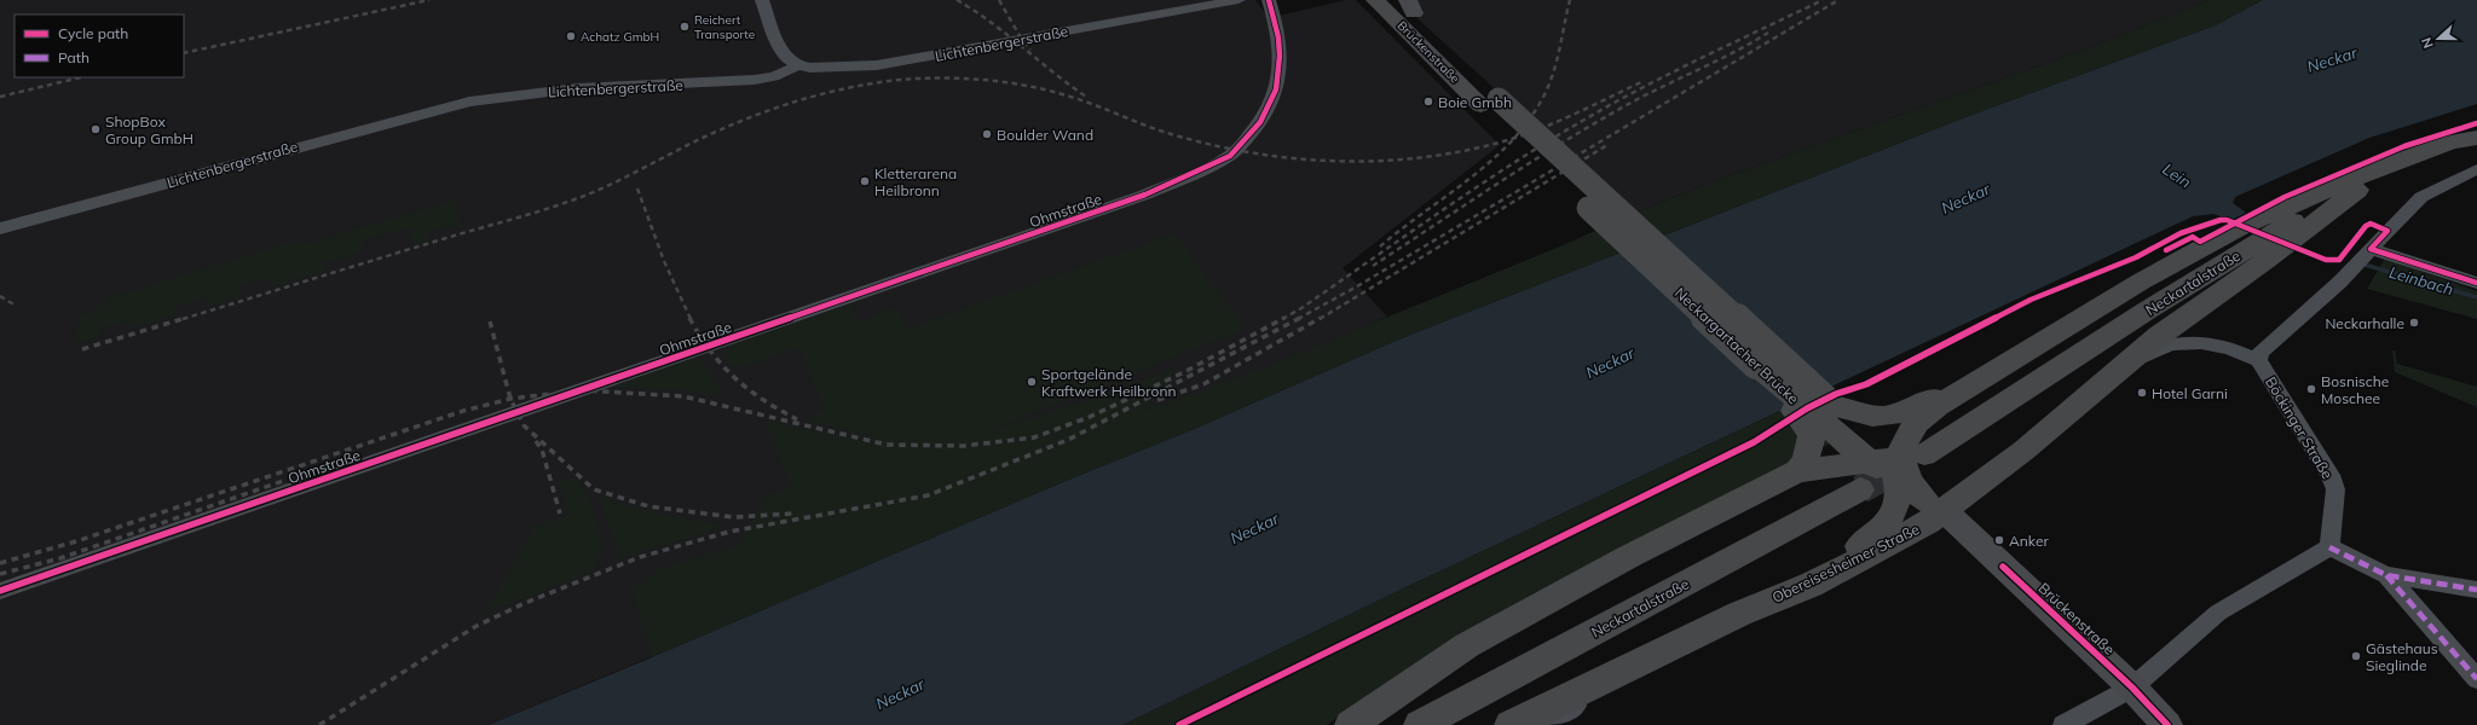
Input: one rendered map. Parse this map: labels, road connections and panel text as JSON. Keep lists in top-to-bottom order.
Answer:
{
  "streets": {
    "main road": [
      "Brückenstraße",
      "Neckartalstraße",
      "Neckargartacher Brücke",
      "Obereisesheimer Straße"
    ],
    "street": ["Lichtenbergerstraße", "Ohmstraße", "Böckinger Straße"]
  },
  "crossings": [
    ["Brückenstraße", "Neckargartacher Brücke"],
    ["Brückenstraße", "Obereisesheimer Straße"],
    ["Neckartalstraße", "Neckargartacher Brücke"],
    ["Neckargartacher Brücke", "Obereisesheimer Straße"],
    ["Böckinger Straße", "Obereisesheimer Straße"]
  ],
  "water": ["Neckar", "Lein", "Leinbach"],
  "places": [
    "Reichert Transporte",
    "Achatz GmbH",
    "Boie Gmbh",
    "ShopBox Group GmbH",
    "Boulder Wand",
    "Kletterarena Heilbronn",
    "Neckarhalle",
    "Sportgelände Kraftwerk Heilbronn",
    "Bosnische Moschee",
    "Hotel Garni",
    "Anker",
    "Gästehaus Sieglinde"
  ],
  "legend": ["Cycle path", "Path"],
  "north": "left"
}
